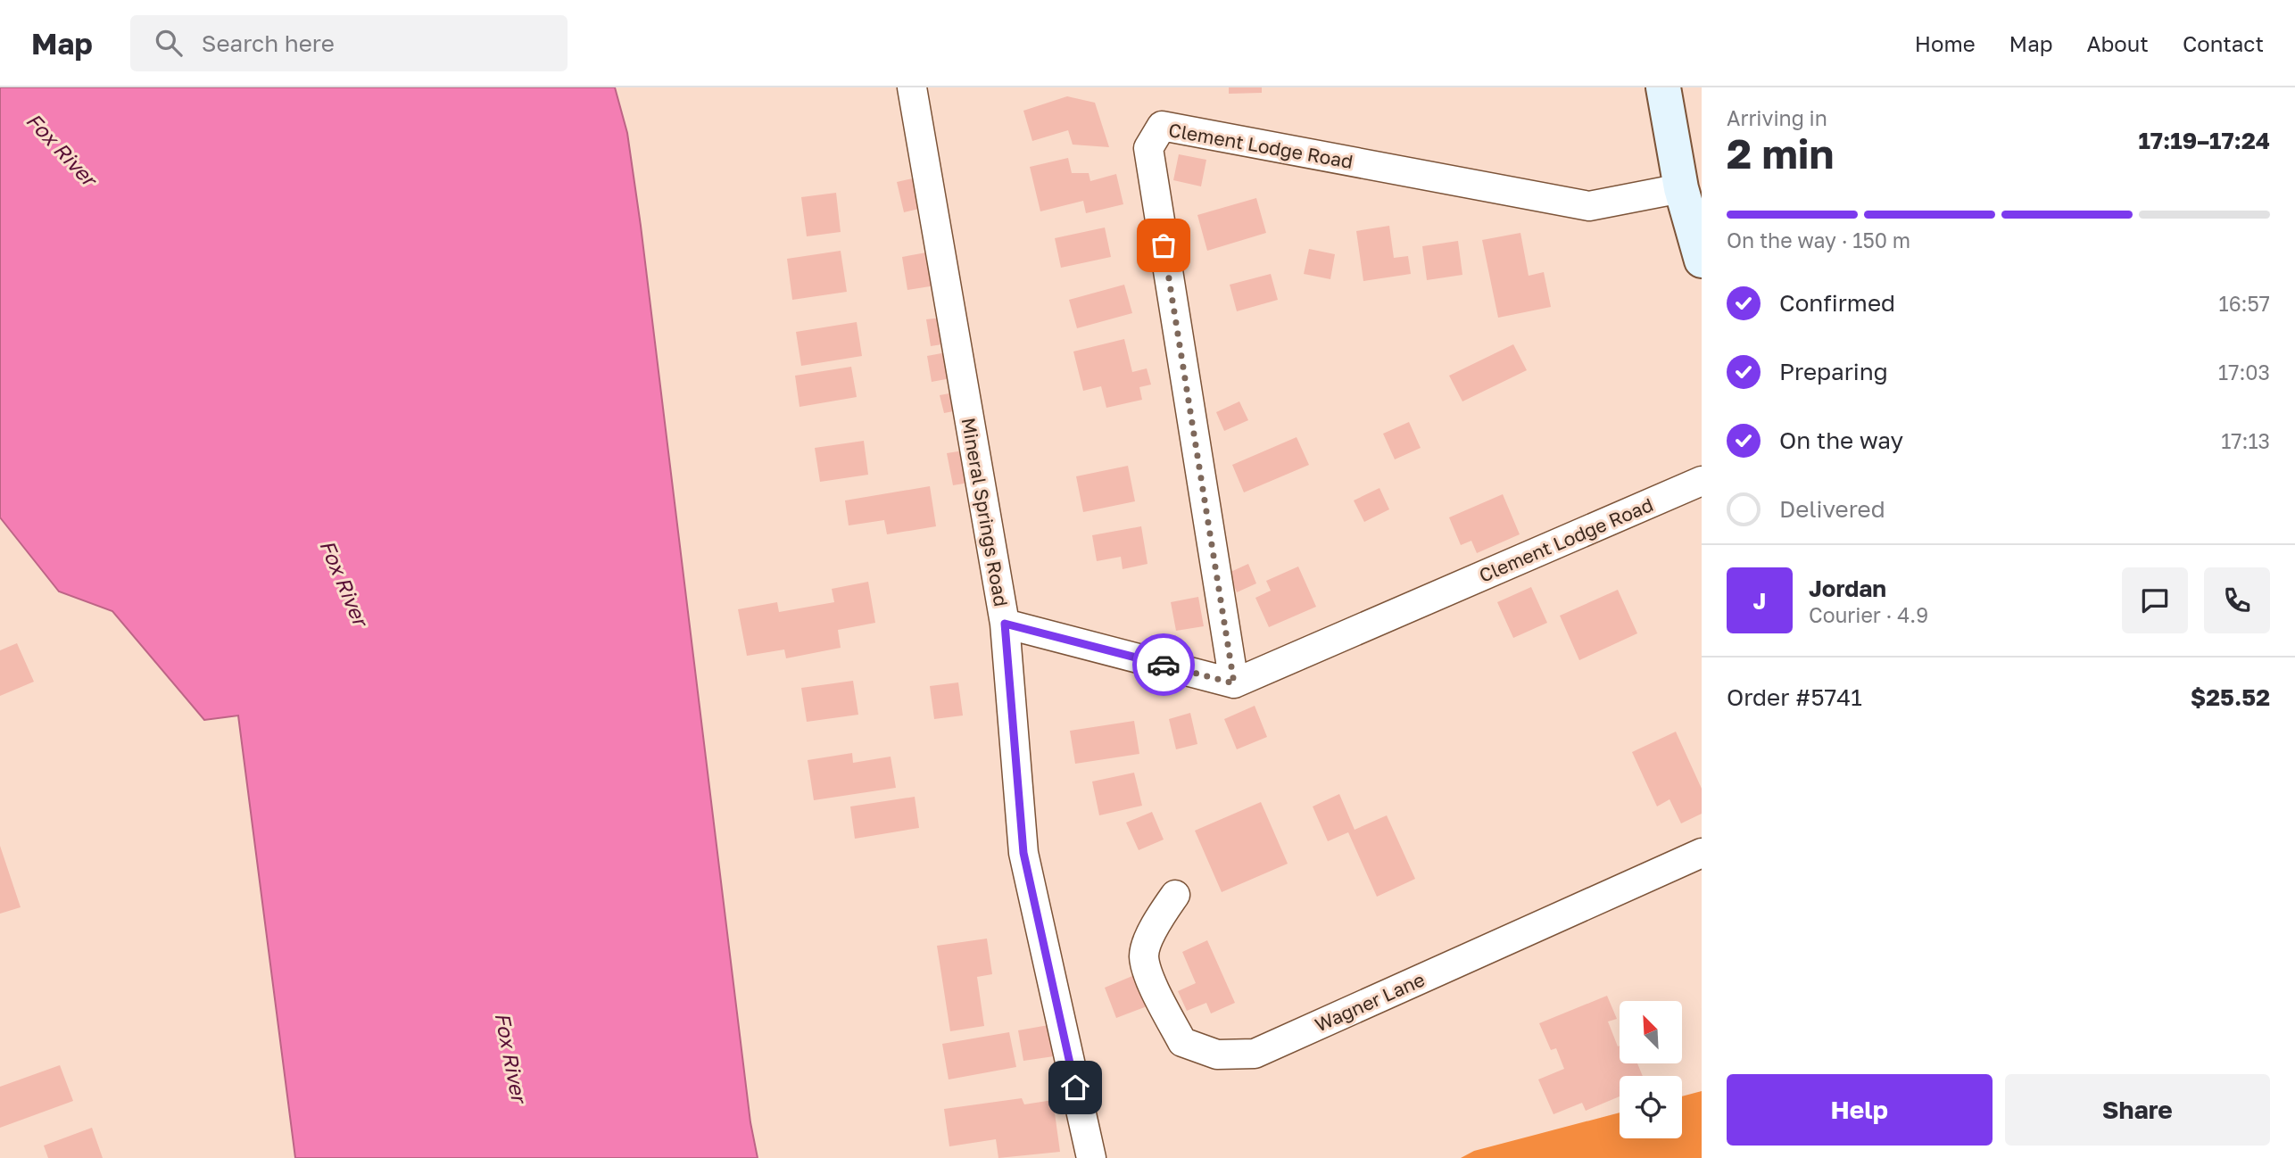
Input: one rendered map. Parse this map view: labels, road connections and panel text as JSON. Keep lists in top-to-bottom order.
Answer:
{
  "streets": {
    "street": ["Clement Lodge Road", "Mineral Springs Road", "Wagner Lane"]
  },
  "water": ["Fox River"],
  "north": "top left",
  "page": {
    "header": "Map",
    "search": "Search here",
    "nav": [
      "Home",
      "Map",
      "About",
      "Contact"
    ],
    "heading": ["2 min", "Arriving in", "17:19–17:24"],
    "panel": [
      "Jordan",
      "Courier · 4.9",
      "Order #5741",
      "$25.52"
    ],
    "bar": "On the way · 150 m",
    "list": [
      ["Confirmed", "16:57"],
      ["Preparing", "17:03"],
      ["On the way", "17:13"],
      "Delivered"
    ],
    "round": "J",
    "buttons": ["Help", "Share"]
  }
}
